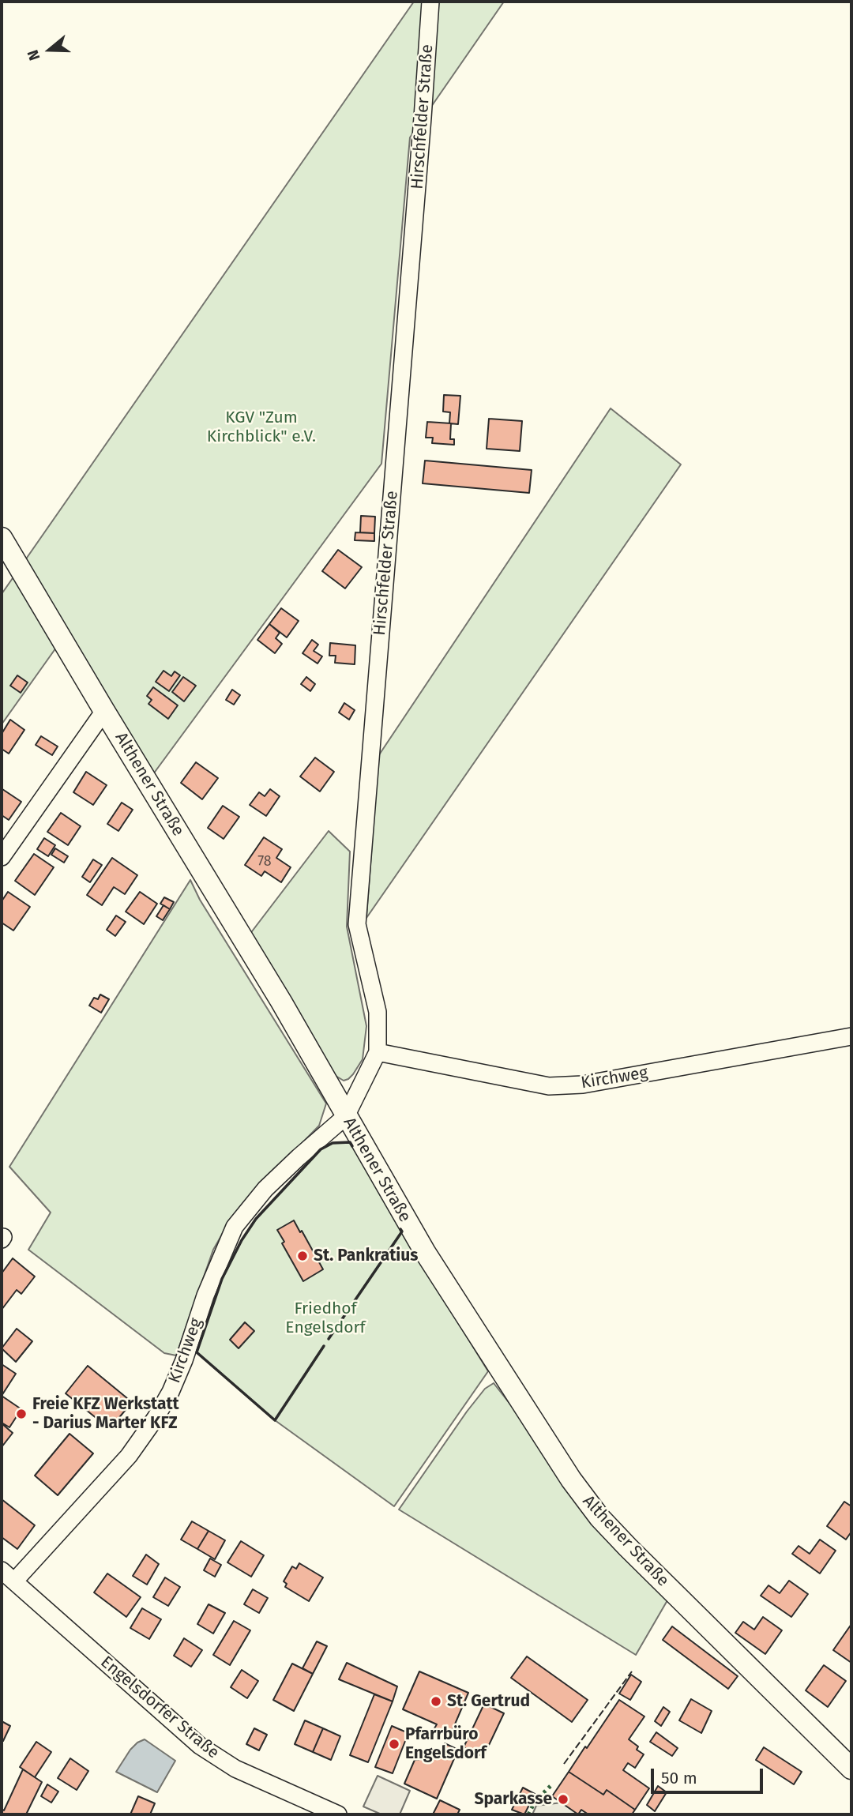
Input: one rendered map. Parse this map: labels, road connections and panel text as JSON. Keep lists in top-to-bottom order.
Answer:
{
  "streets": {
    "main road": ["Althener Straße"],
    "street": ["Hirschfelder Straße", "Kirchweg", "Engelsdorfer Straße"]
  },
  "crossings": [
    ["Hirschfelder Straße", "Althener Straße"],
    ["Hirschfelder Straße", "Kirchweg"],
    ["Althener Straße", "Kirchweg"],
    ["Kirchweg", "Engelsdorfer Straße"]
  ],
  "parks": ["KGV \"Zum Kirchblick\" e.V.", "Friedhof Engelsdorf"],
  "places": [
    "St. Pankratius",
    "Freie KFZ Werkstatt - Darius Marter KFZ",
    "St. Gertrud",
    "Pfarrbüro Engelsdorf",
    "Sparkasse"
  ],
  "house_numbers": ["78"],
  "scale_bar": "50 m",
  "north": "left"
}
